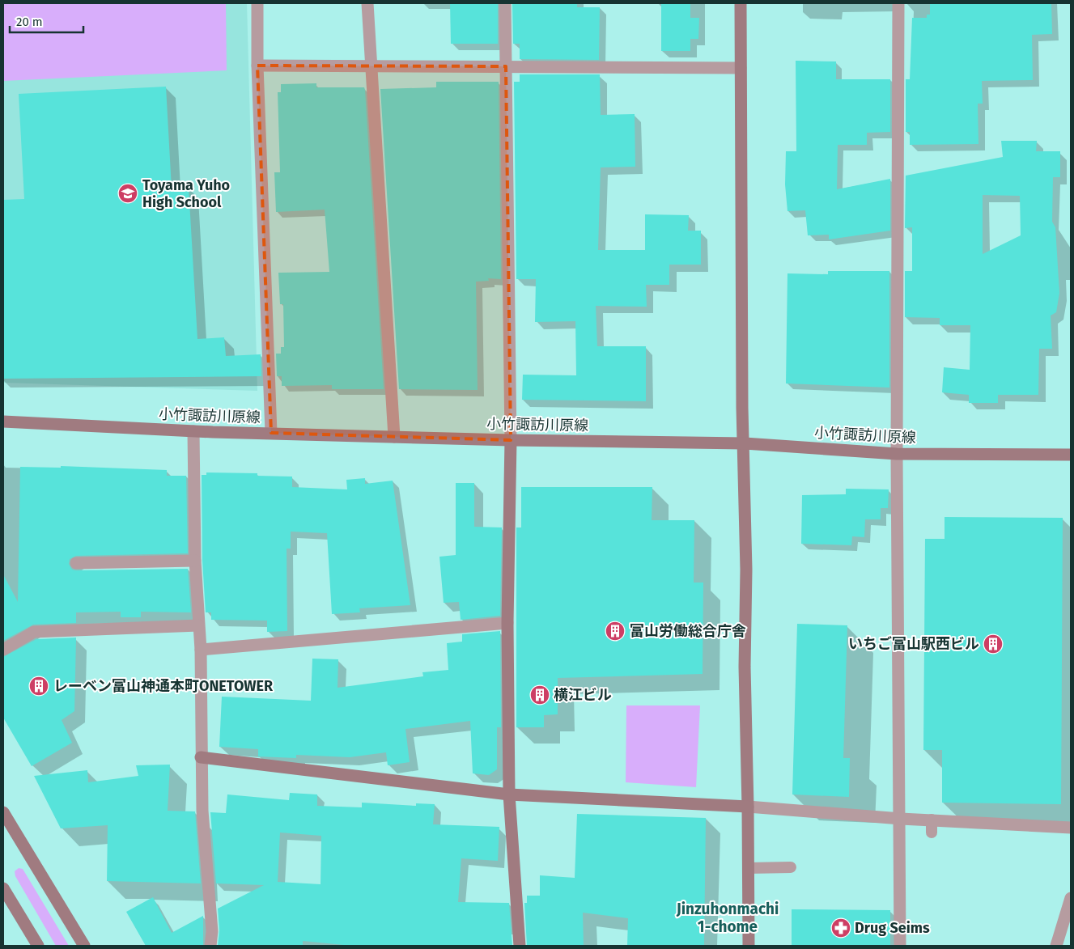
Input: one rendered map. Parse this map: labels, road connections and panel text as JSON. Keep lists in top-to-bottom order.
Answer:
{
  "streets": {
    "street": ["小竹諏訪川原線"]
  },
  "districts": ["Jinzuhonmachi 1-chome"],
  "places": {
    "school or university": ["Toyama Yuho High School"],
    "building": [
      "富山労働総合庁舎",
      "いちご富山駅西ビル",
      "レーベン富山神通本町ONETOWER",
      "横江ビル"
    ],
    "pharmacy": ["Drug Seims"]
  },
  "scale_bar": "20 m"
}
